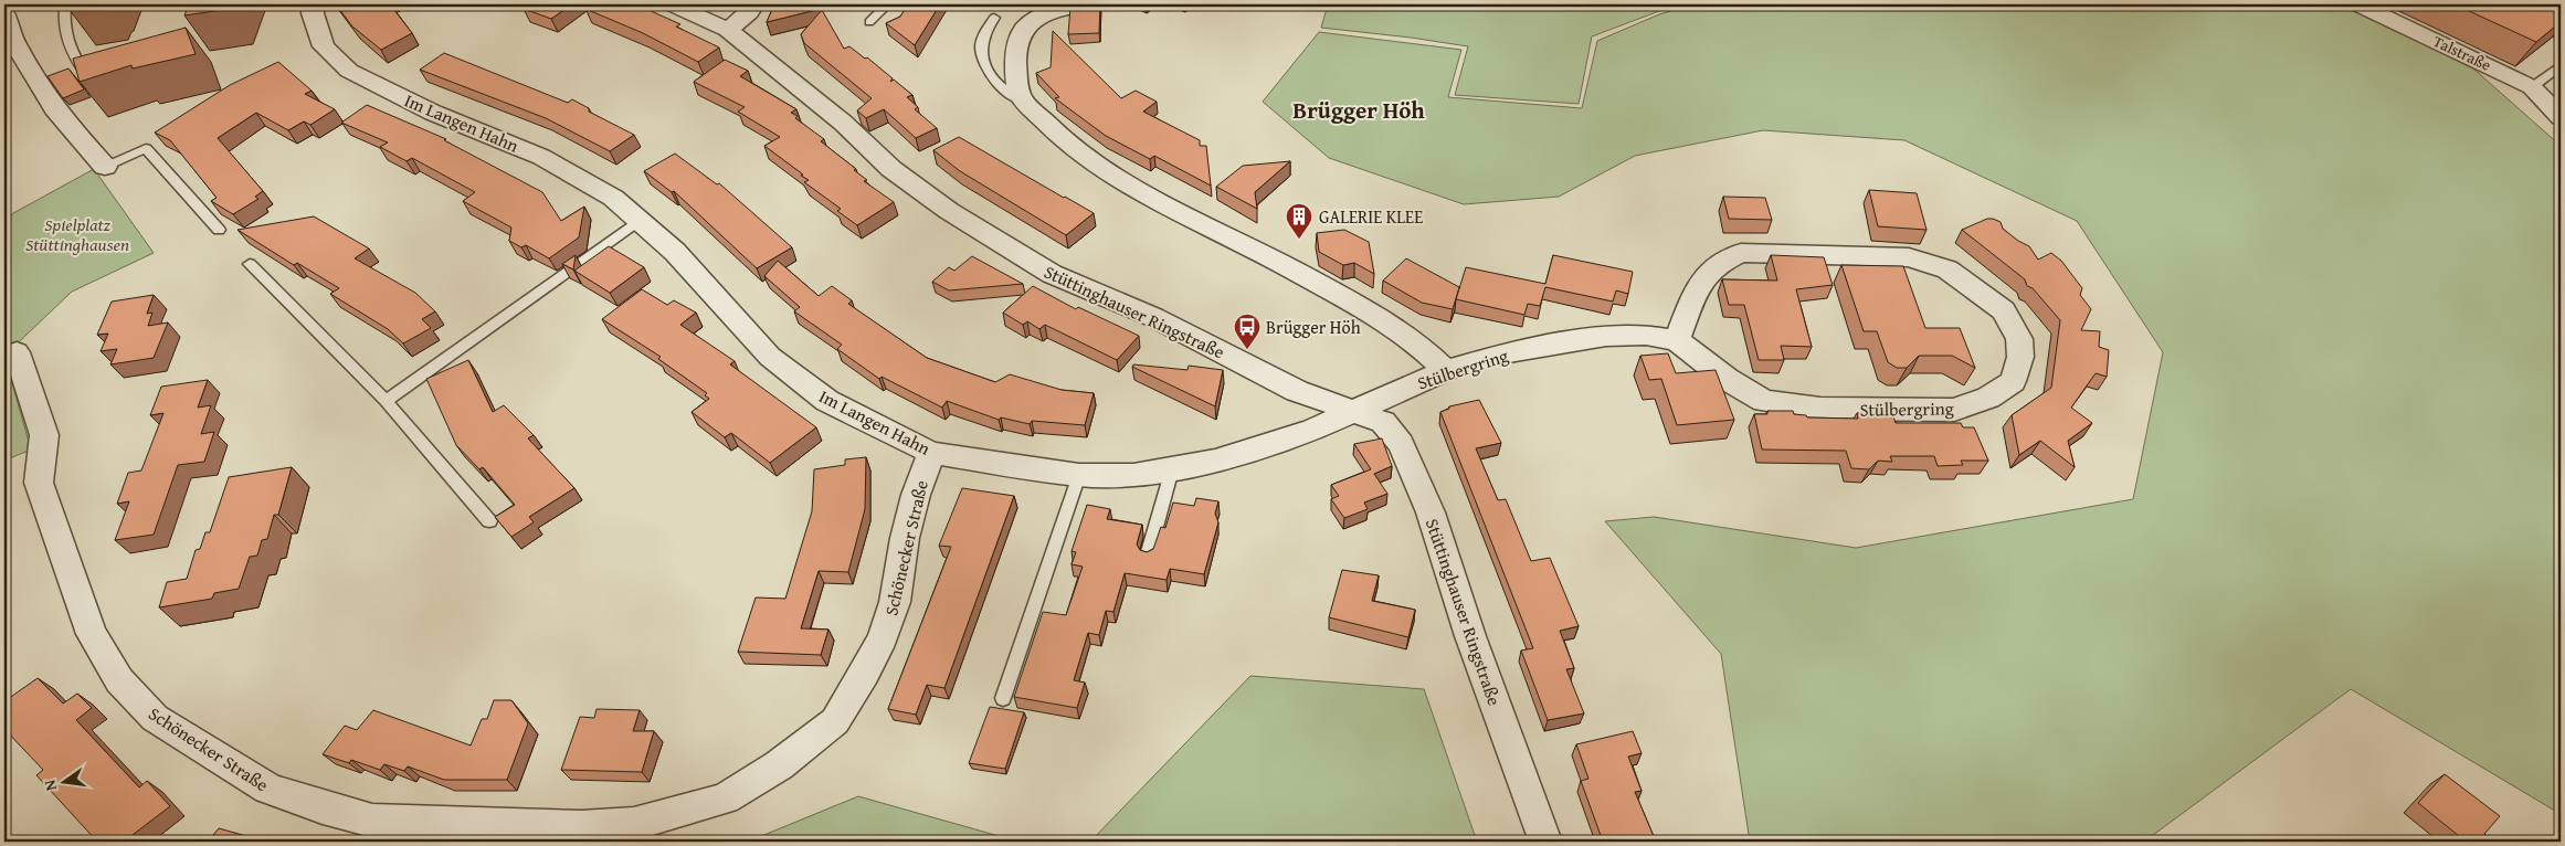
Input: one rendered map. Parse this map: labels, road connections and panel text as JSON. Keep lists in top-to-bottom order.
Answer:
{
  "streets": {
    "street": [
      "Talstraße",
      "Im Langen Hahn",
      "Stüttinghauser Ringstraße",
      "Stülbergring",
      "Schönecker Straße"
    ]
  },
  "crossings": [
    ["Im Langen Hahn", "Stüttinghauser Ringstraße"],
    ["Im Langen Hahn", "Stülbergring"],
    ["Im Langen Hahn", "Schönecker Straße"],
    ["Stüttinghauser Ringstraße", "Stülbergring"]
  ],
  "districts": ["Brügger Höh"],
  "parks": ["Spielplatz Stüttinghausen"],
  "places": {
    "building": ["GALERIE KLEE"],
    "bus stop": ["Brügger Höh"]
  },
  "north": "left"
}
